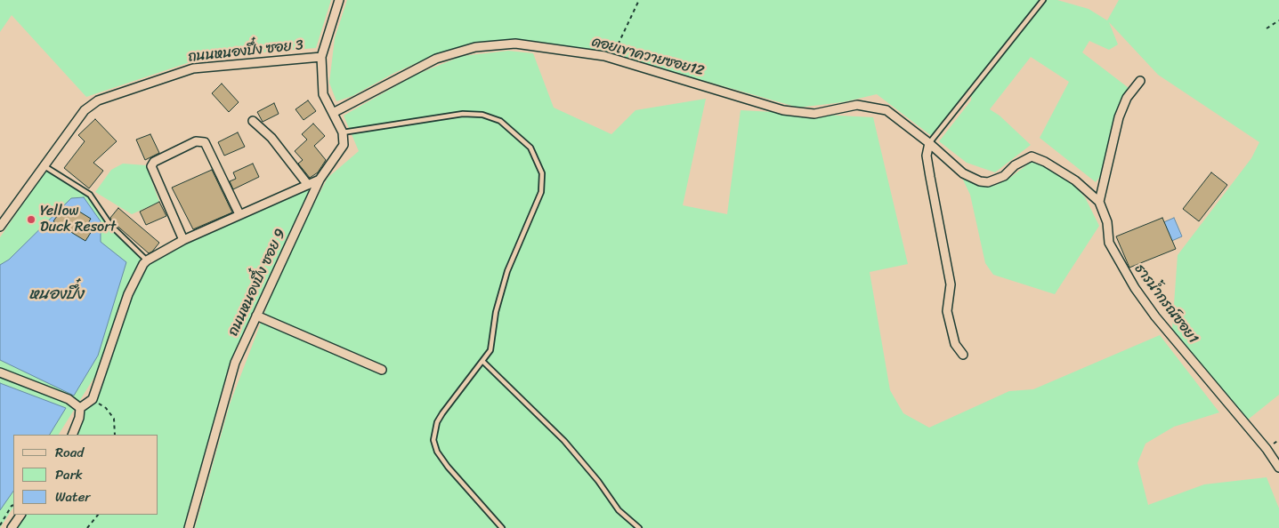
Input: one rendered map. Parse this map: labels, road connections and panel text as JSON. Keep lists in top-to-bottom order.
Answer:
{
  "streets": {
    "street": [
      "ถนนหนองปึ๋ง ซอย 3",
      "ดอยเขาควายซอย12",
      "ถนนหนองปึ๋ง ซอย 9",
      "ธารน้ำกรณ์ซอย1"
    ]
  },
  "crossings": [
    ["ดอยเขาควายซอย12", "ธารน้ำกรณ์ซอย1"]
  ],
  "water": ["หนองปึ๋ง"],
  "places": ["Yellow Duck Resort"],
  "legend": ["Road", "Park", "Water"]
}
